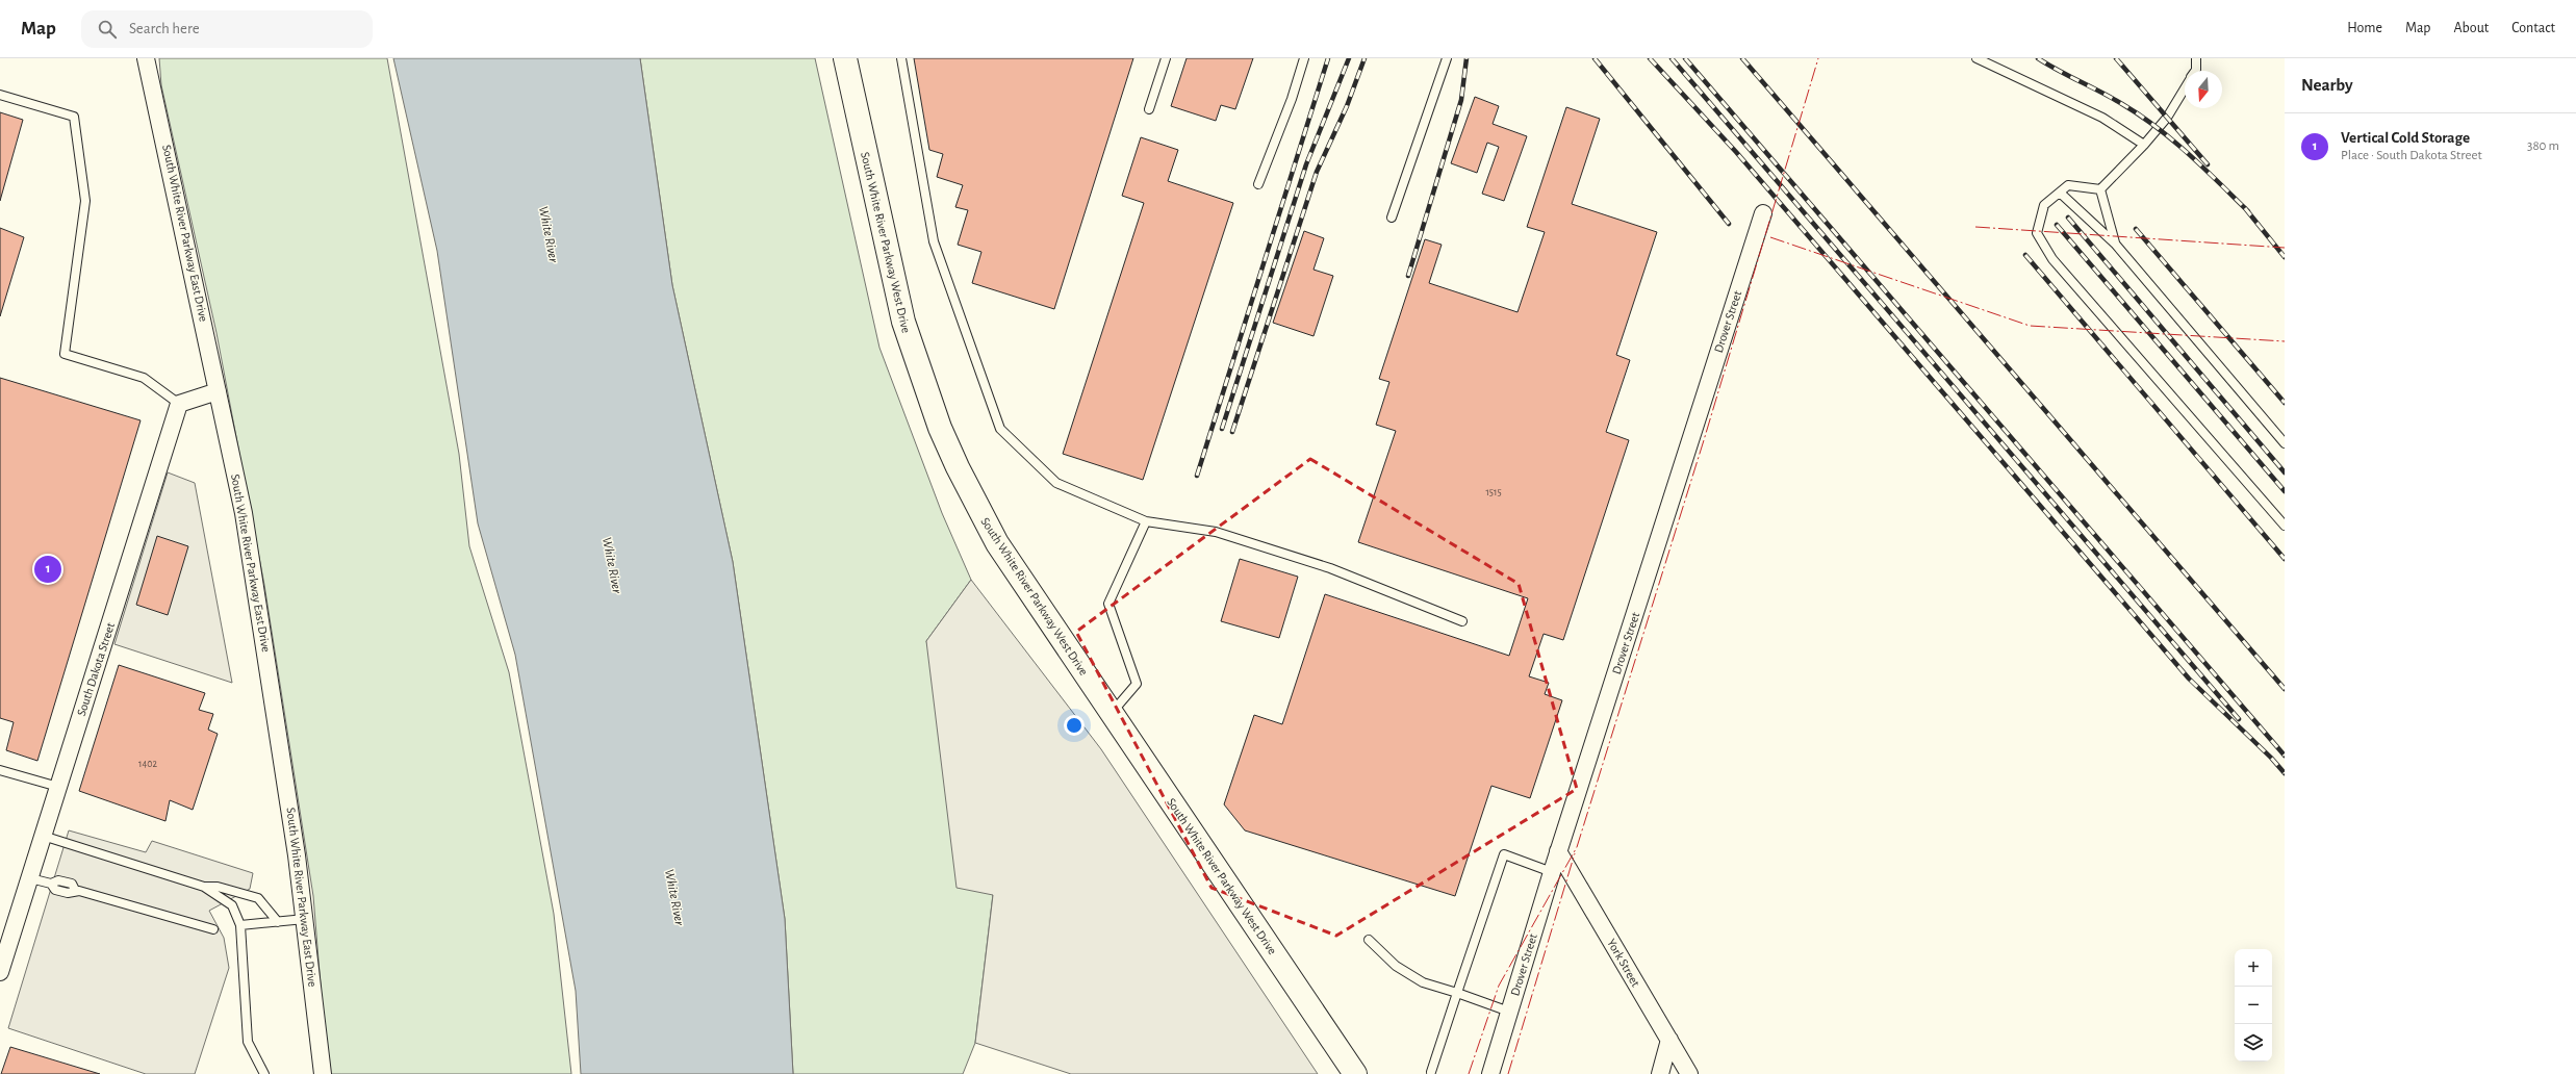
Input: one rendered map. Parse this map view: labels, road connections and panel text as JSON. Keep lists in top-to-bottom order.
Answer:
{
  "streets": {
    "street": [
      "South White River Parkway East Drive",
      "South White River Parkway West Drive",
      "Drover Street",
      "South Dakota Street",
      "York Street"
    ]
  },
  "crossings": [
    ["Drover Street", "York Street"]
  ],
  "water": ["White River"],
  "house_numbers": ["1515", "1402"],
  "north": "bottom",
  "page": {
    "header": "Map",
    "search": "Search here",
    "nav": [
      "Home",
      "Map",
      "About",
      "Contact"
    ],
    "heading": "Nearby",
    "list": [
      {
        "mark": "1",
        "name": "Vertical Cold Storage",
        "note": "Place · South Dakota Street",
        "value": "380 m"
      }
    ],
    "pins": "1",
    "map_buttons": ["+", "−"]
  }
}
